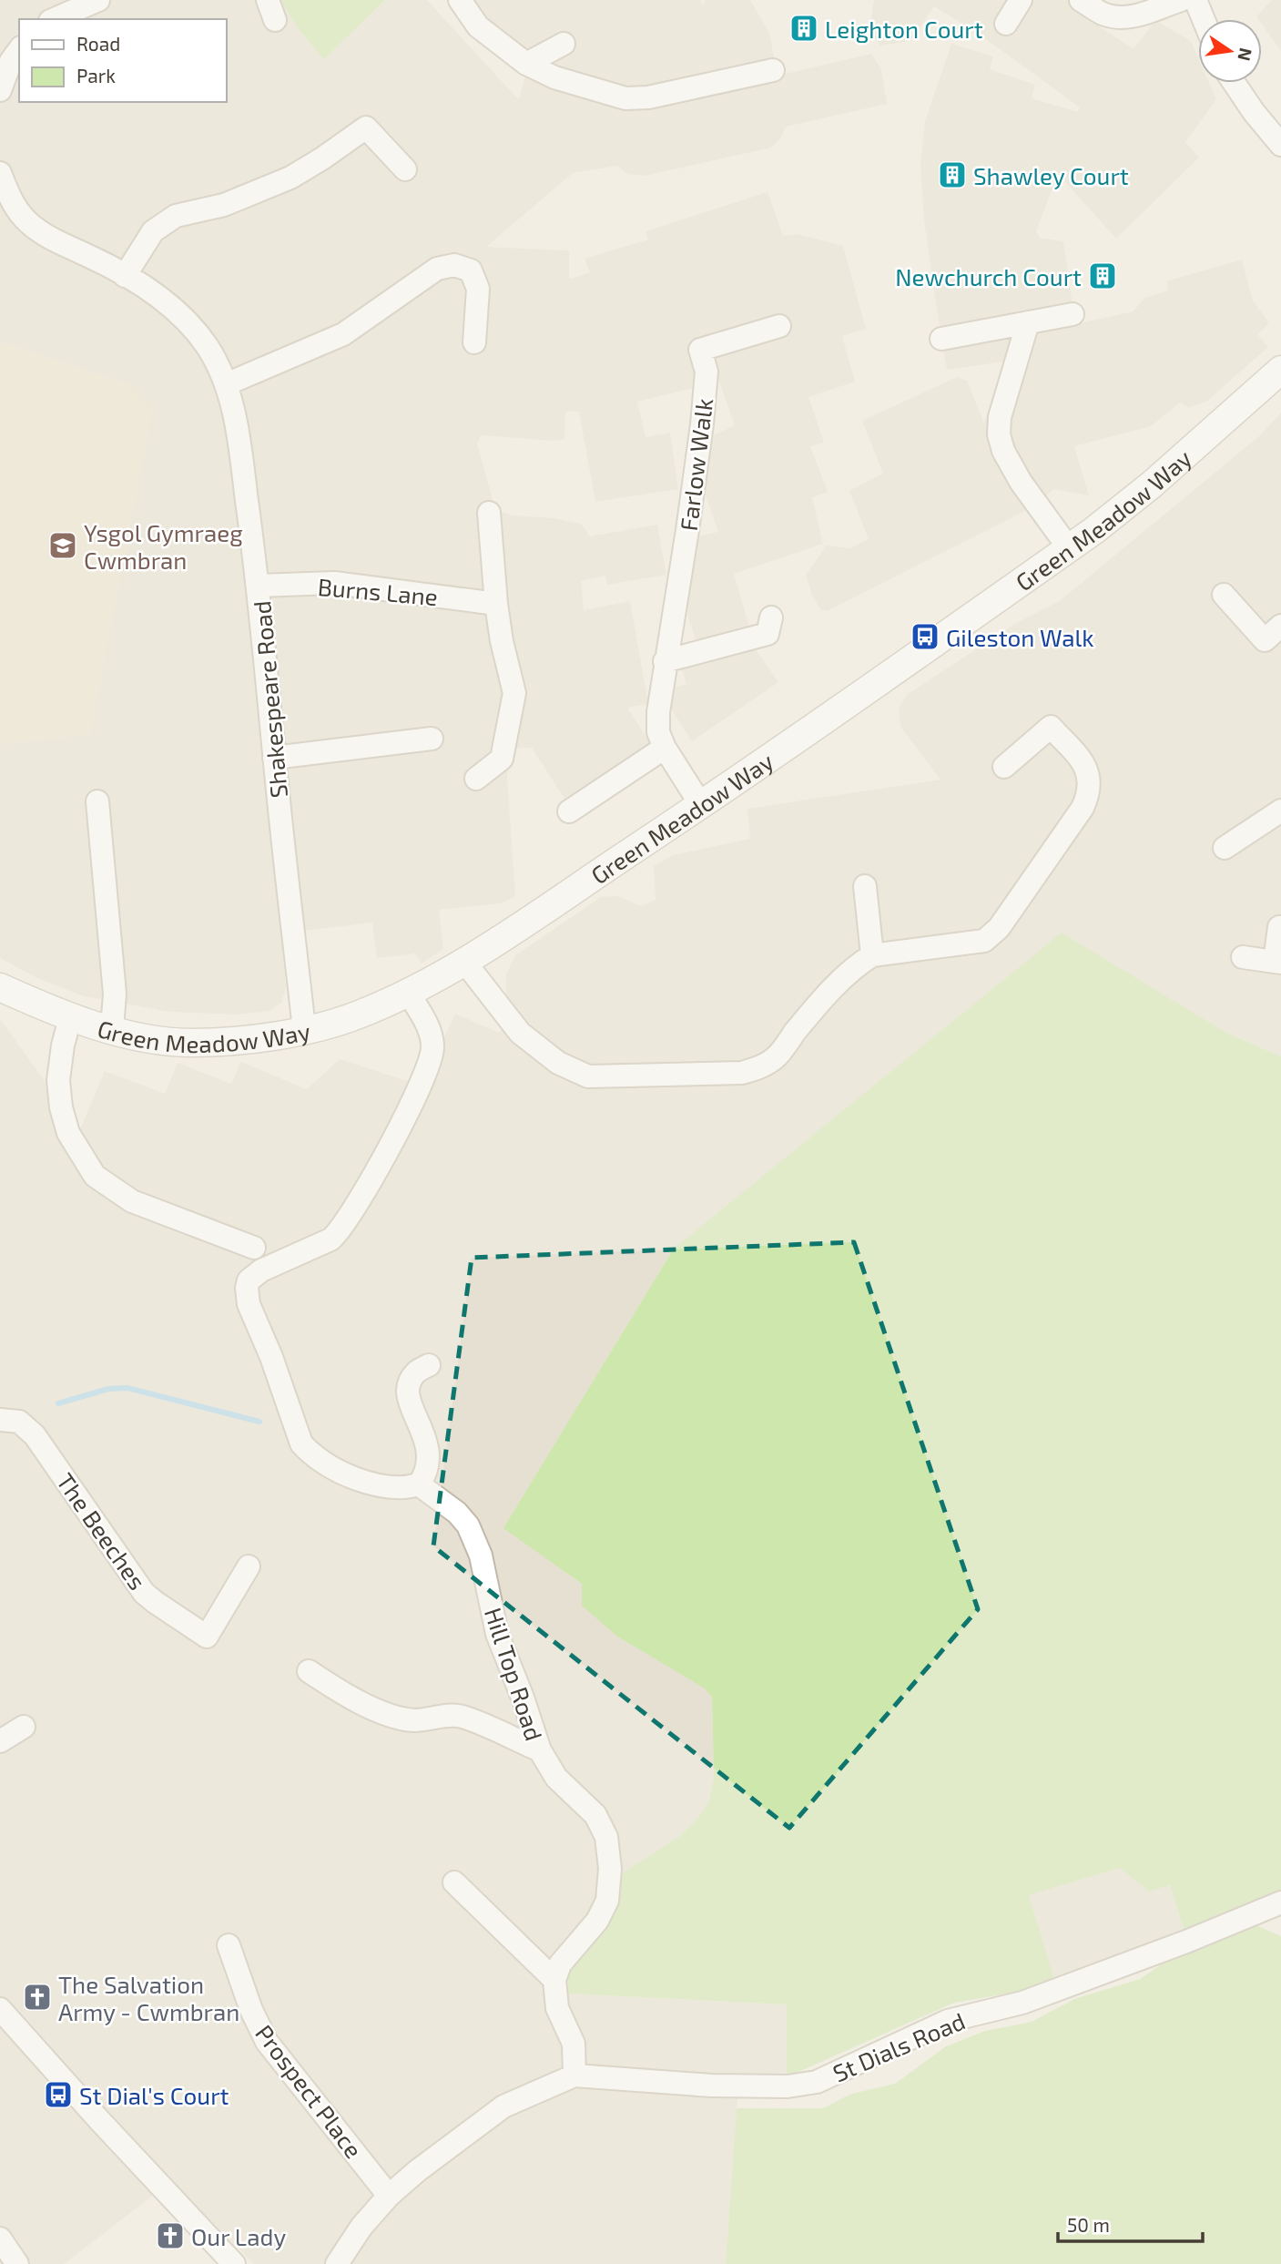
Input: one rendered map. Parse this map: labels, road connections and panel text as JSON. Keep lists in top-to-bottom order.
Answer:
{
  "streets": {
    "street": [
      "Farlow Walk",
      "Green Meadow Way",
      "Burns Lane",
      "Shakespeare Road",
      "The Beeches",
      "Hill Top Road",
      "St Dials Road",
      "Prospect Place"
    ]
  },
  "crossings": [
    ["Farlow Walk", "Green Meadow Way"],
    ["Green Meadow Way", "Shakespeare Road"],
    ["Burns Lane", "Shakespeare Road"]
  ],
  "places": {
    "building": ["Leighton Court", "Shawley Court", "Newchurch Court"],
    "school or university": ["Ysgol Gymraeg Cwmbran"],
    "bus stop": ["Gileston Walk", "St Dial's Court"],
    "church": ["The Salvation Army - Cwmbran", "Our Lady"]
  },
  "legend": ["Road", "Park"],
  "scale_bar": "50 m",
  "north": "right"
}
